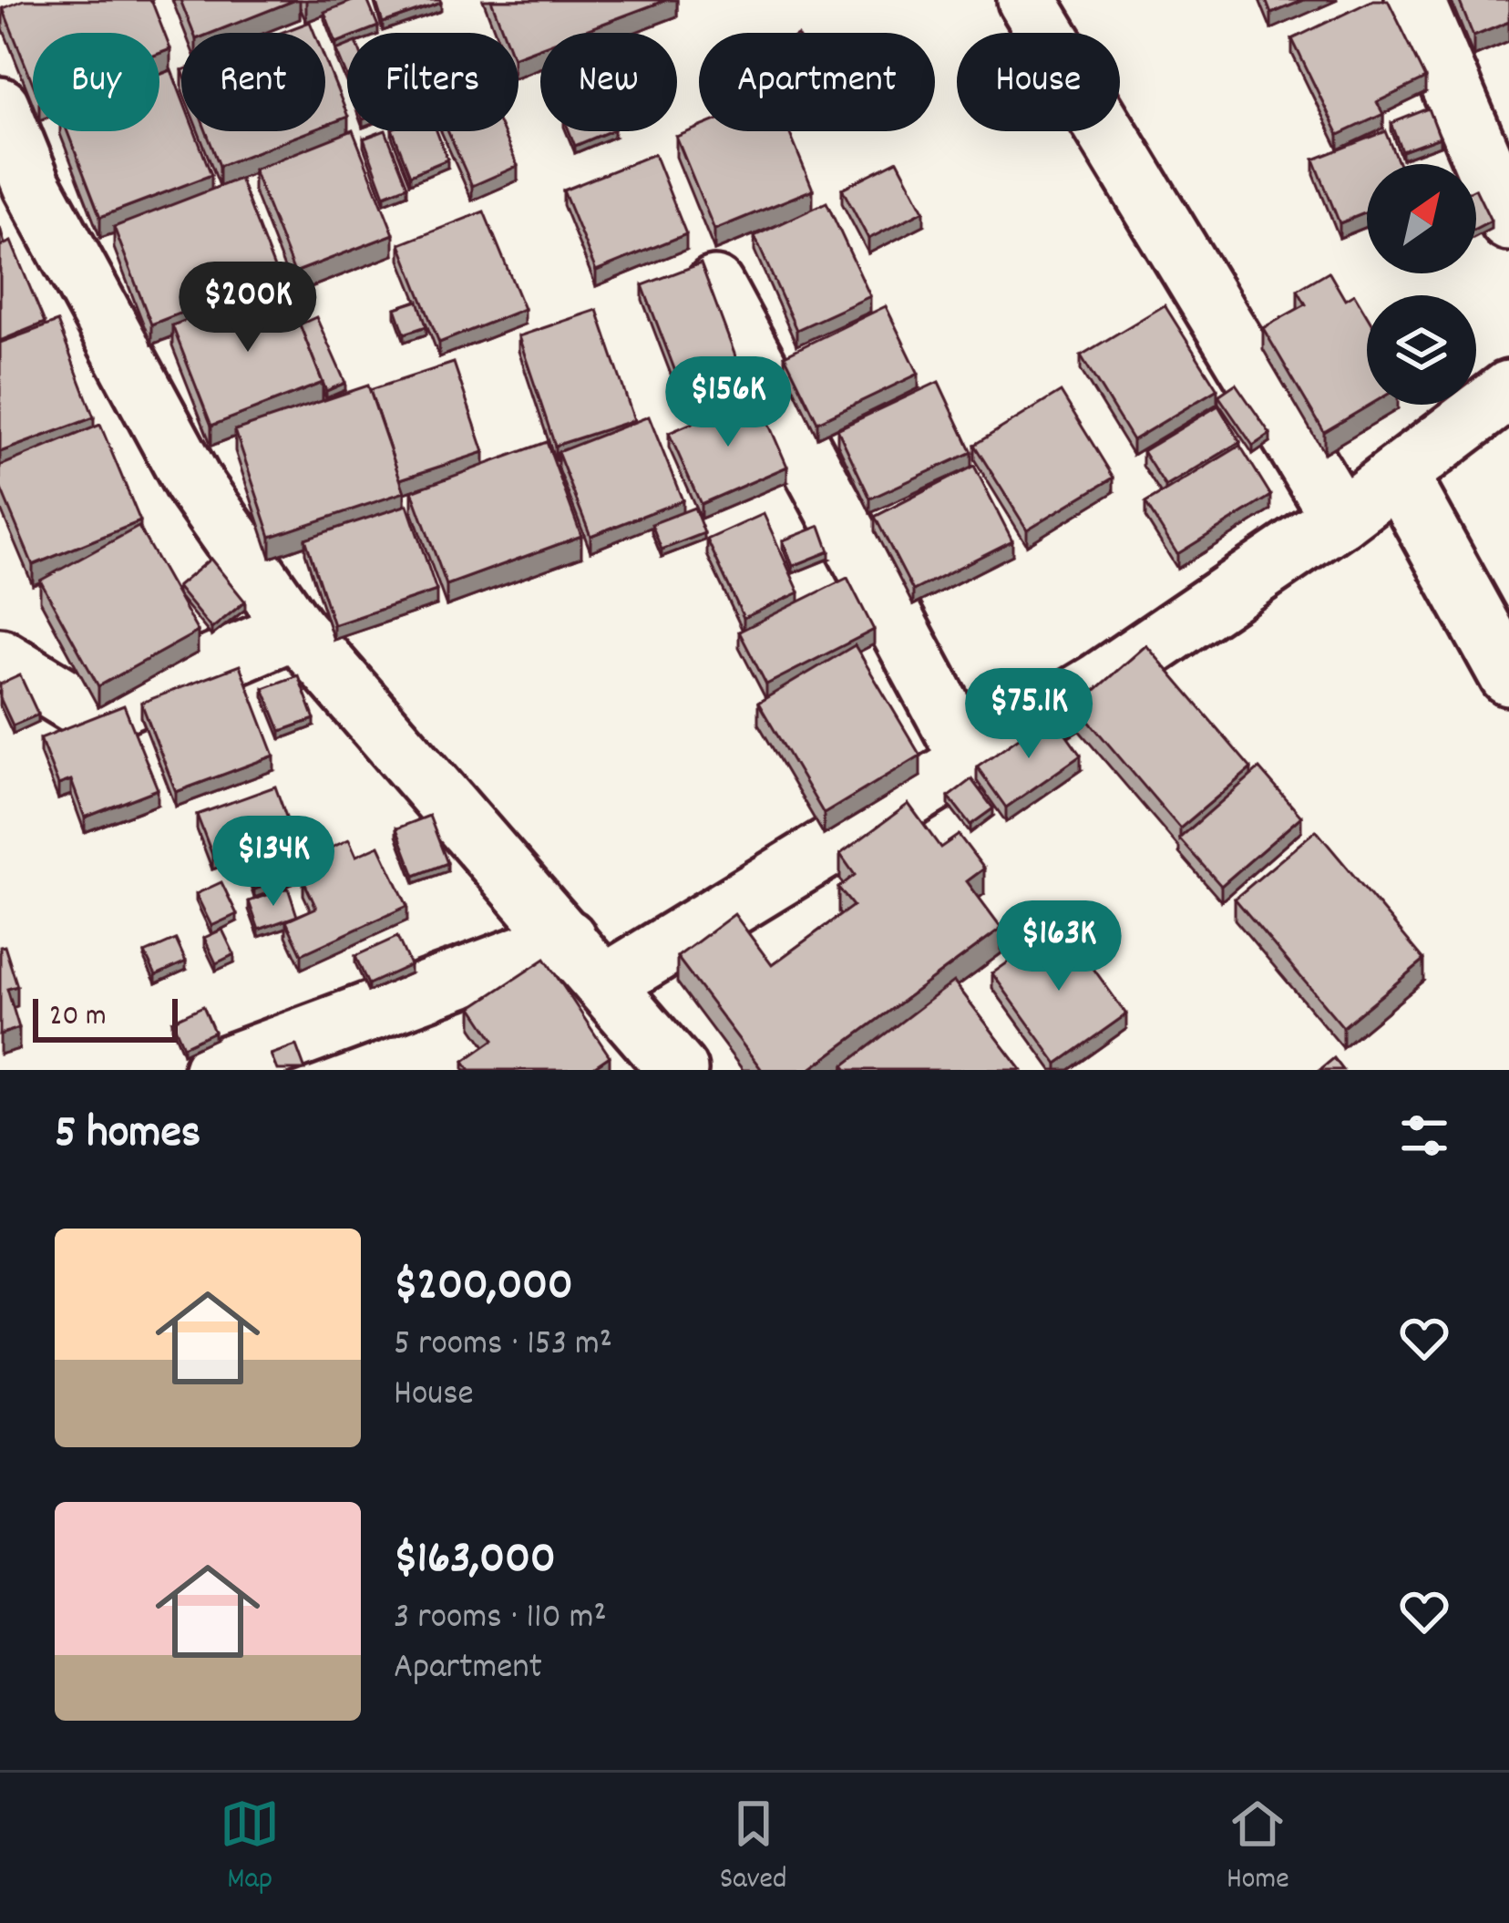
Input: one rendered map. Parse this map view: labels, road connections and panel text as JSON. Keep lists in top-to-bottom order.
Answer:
{
  "scale_bar": "20 m",
  "north": "top right",
  "page": {
    "chip": [
      "Buy",
      "Rent",
      "Filters",
      "New",
      "Apartment",
      "House"
    ],
    "price": [
      "$200K",
      "$156K",
      "$75.1K",
      "$134K",
      "$163K"
    ],
    "scale": "20 m",
    "heading": "5 homes",
    "list": [
      {
        "name": "$200,000",
        "note": "5 rooms · 153 m² · House"
      },
      {
        "name": "$163,000",
        "note": "3 rooms · 110 m² · Apartment"
      }
    ],
    "tabs": ["Map", "Saved", "Home"]
  }
}
